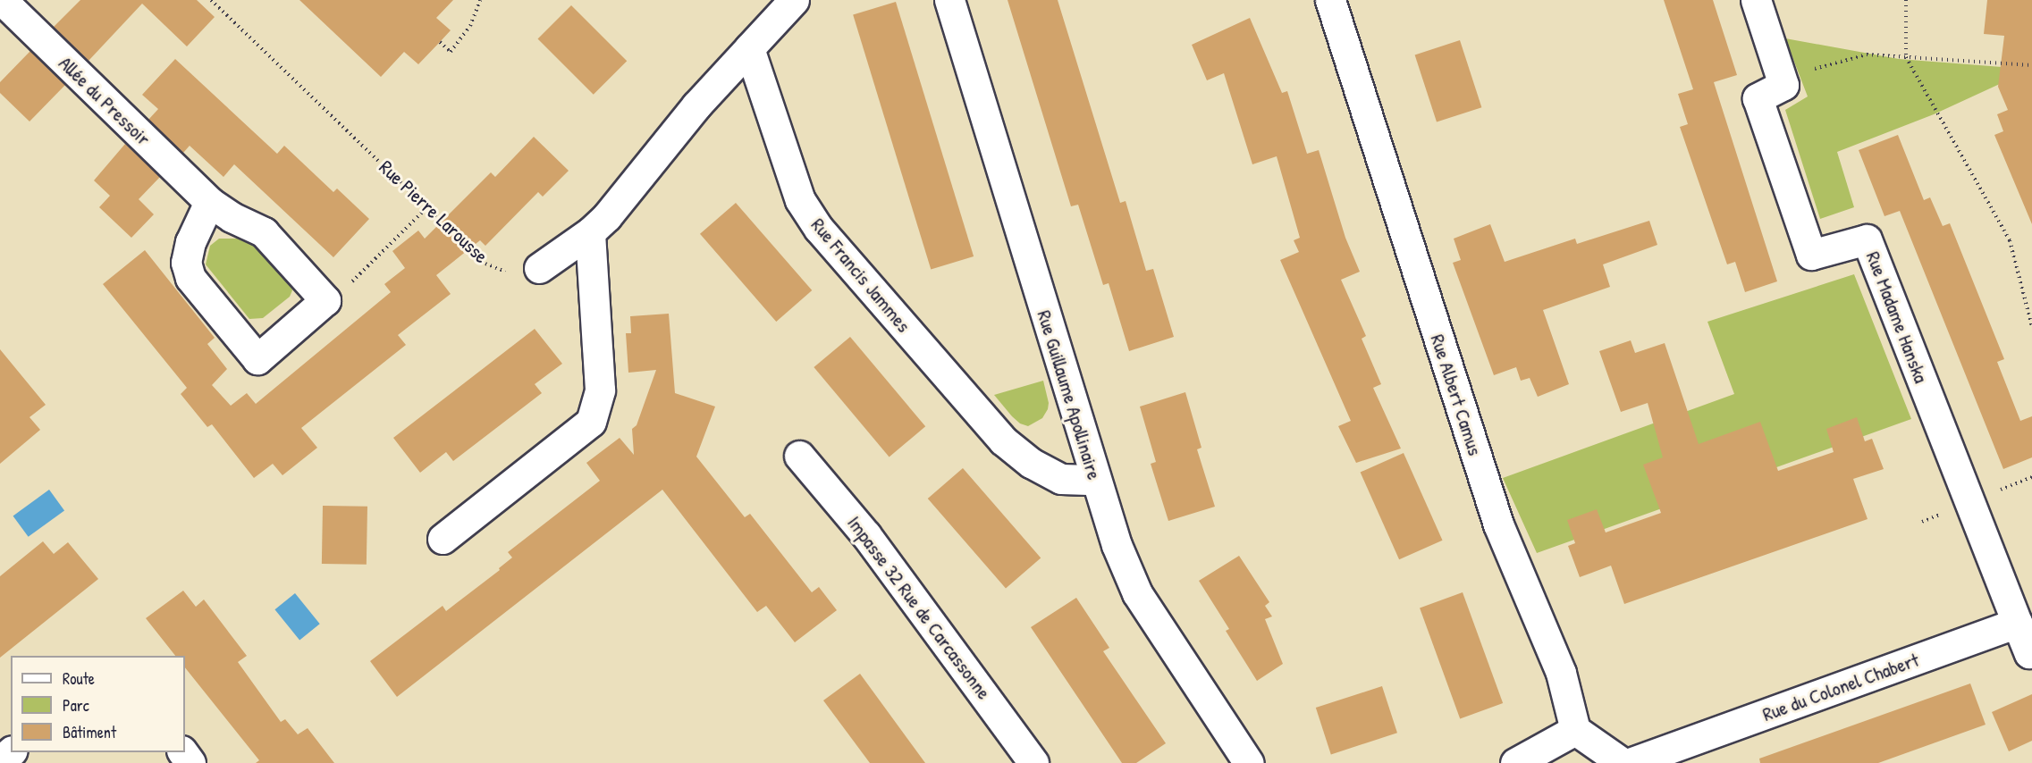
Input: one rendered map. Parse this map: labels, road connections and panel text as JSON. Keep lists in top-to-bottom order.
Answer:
{
  "streets": {
    "street": [
      "Allée du Pressoir",
      "Rue Francis Jammes",
      "Rue Madame Hanska",
      "Rue Guillaume Apollinaire",
      "Rue Albert Camus",
      "Impasse 32 Rue de Carcassonne",
      "Rue du Colonel Chabert"
    ],
    "path": ["Rue Pierre Larousse"]
  },
  "crossings": [
    ["Rue Francis Jammes", "Rue Guillaume Apollinaire"],
    ["Rue Madame Hanska", "Rue du Colonel Chabert"]
  ],
  "legend": ["Route", "Parc", "Bâtiment"]
}
